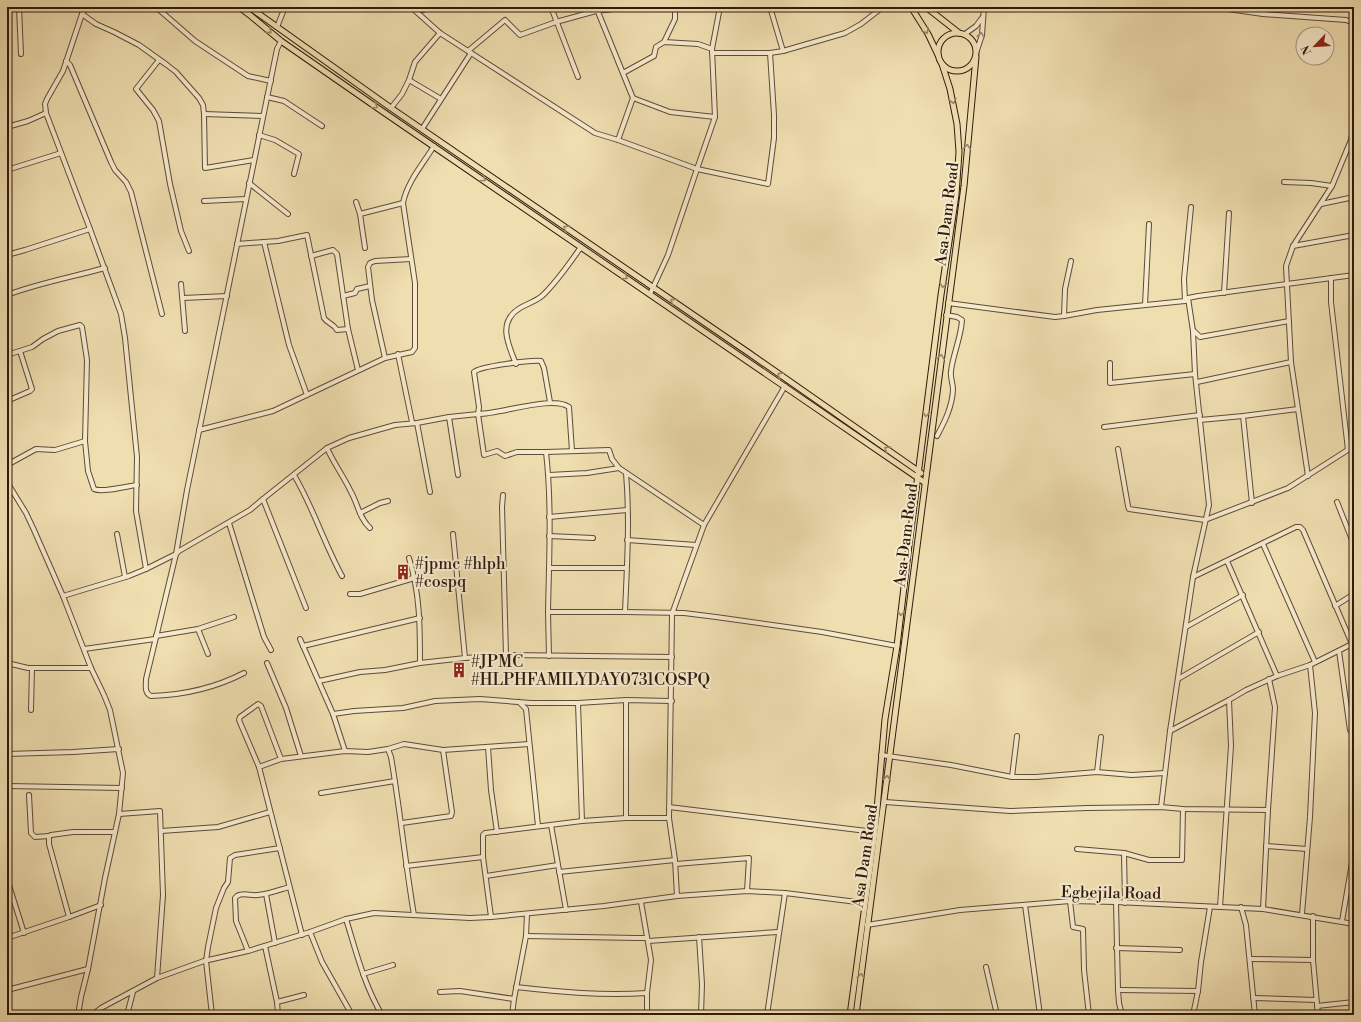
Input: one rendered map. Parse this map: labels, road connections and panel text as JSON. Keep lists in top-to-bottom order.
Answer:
{
  "streets": {
    "main road": ["Asa Dam Road"],
    "street": ["Egbejila Road"]
  },
  "crossings": [
    ["Asa Dam Road", "Egbejila Road"]
  ],
  "places": {
    "building": ["#jpmc #hlph #cospq", "#JPMC #HLPHFAMILYDAY0731COSPQ"]
  },
  "north": "bottom left"
}
